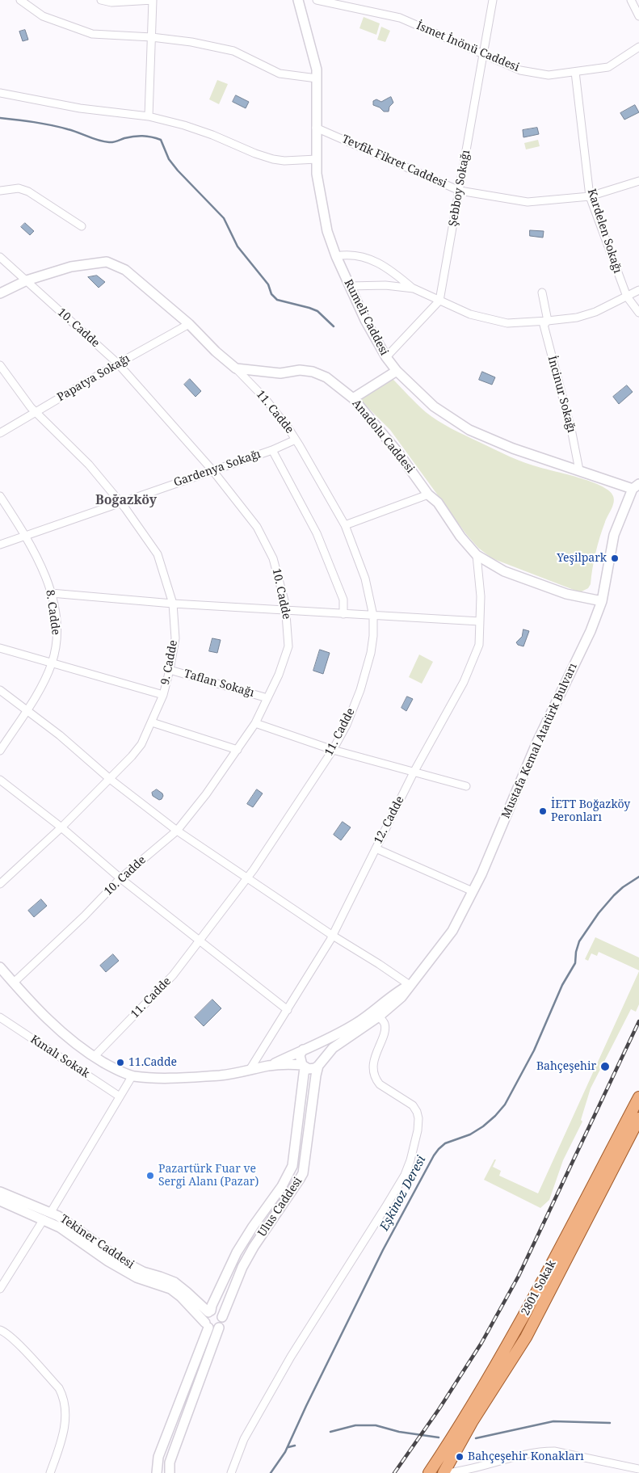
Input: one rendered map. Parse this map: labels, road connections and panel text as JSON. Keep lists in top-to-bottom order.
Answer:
{
  "streets": {
    "main road": ["2801 Sokak"],
    "street": [
      "İsmet İnönü Caddesi",
      "Tevfik Fikret Caddesi",
      "Şebboy Sokağı",
      "Kardelen Sokağı",
      "Rumeli Caddesi",
      "10. Cadde",
      "Papatya Sokağı",
      "İncinur Sokağı",
      "11. Cadde",
      "Anadolu Caddesi",
      "Gardenya Sokağı",
      "8. Cadde",
      "9. Cadde",
      "Taflan Sokağı",
      "Mustafa Kemal Atatürk Bulvarı",
      "12. Cadde",
      "Kınalı Sokak",
      "Ulus Caddesi",
      "Tekiner Caddesi"
    ]
  },
  "crossings": [
    ["İsmet İnönü Caddesi", "Şebboy Sokağı"],
    ["İsmet İnönü Caddesi", "Kardelen Sokağı"],
    ["Tevfik Fikret Caddesi", "Şebboy Sokağı"],
    ["Tevfik Fikret Caddesi", "Kardelen Sokağı"],
    ["Tevfik Fikret Caddesi", "Rumeli Caddesi"],
    ["Rumeli Caddesi", "İncinur Sokağı"],
    ["Rumeli Caddesi", "Mustafa Kemal Atatürk Bulvarı"],
    ["10. Cadde", "Papatya Sokağı"],
    ["10. Cadde", "Gardenya Sokağı"],
    ["10. Cadde", "Taflan Sokağı"],
    ["Papatya Sokağı", "9. Cadde"],
    ["11. Cadde", "Anadolu Caddesi"],
    ["11. Cadde", "Gardenya Sokağı"],
    ["Anadolu Caddesi", "Mustafa Kemal Atatürk Bulvarı"],
    ["Anadolu Caddesi", "12. Cadde"],
    ["Gardenya Sokağı", "8. Cadde"],
    ["Gardenya Sokağı", "9. Cadde"],
    ["9. Cadde", "Taflan Sokağı"],
    ["Mustafa Kemal Atatürk Bulvarı", "Ulus Caddesi"],
    ["Ulus Caddesi", "Tekiner Caddesi"]
  ],
  "districts": ["Boğazköy"],
  "water": ["Eşkinoz Deresi"],
  "places": [
    "Yeşilpark",
    "İETT Boğazköy Peronları",
    "11.Cadde",
    "Bahçeşehir",
    "Pazartürk Fuar ve Sergi Alanı (Pazar)",
    "Bahçeşehir Konakları"
  ]
}
